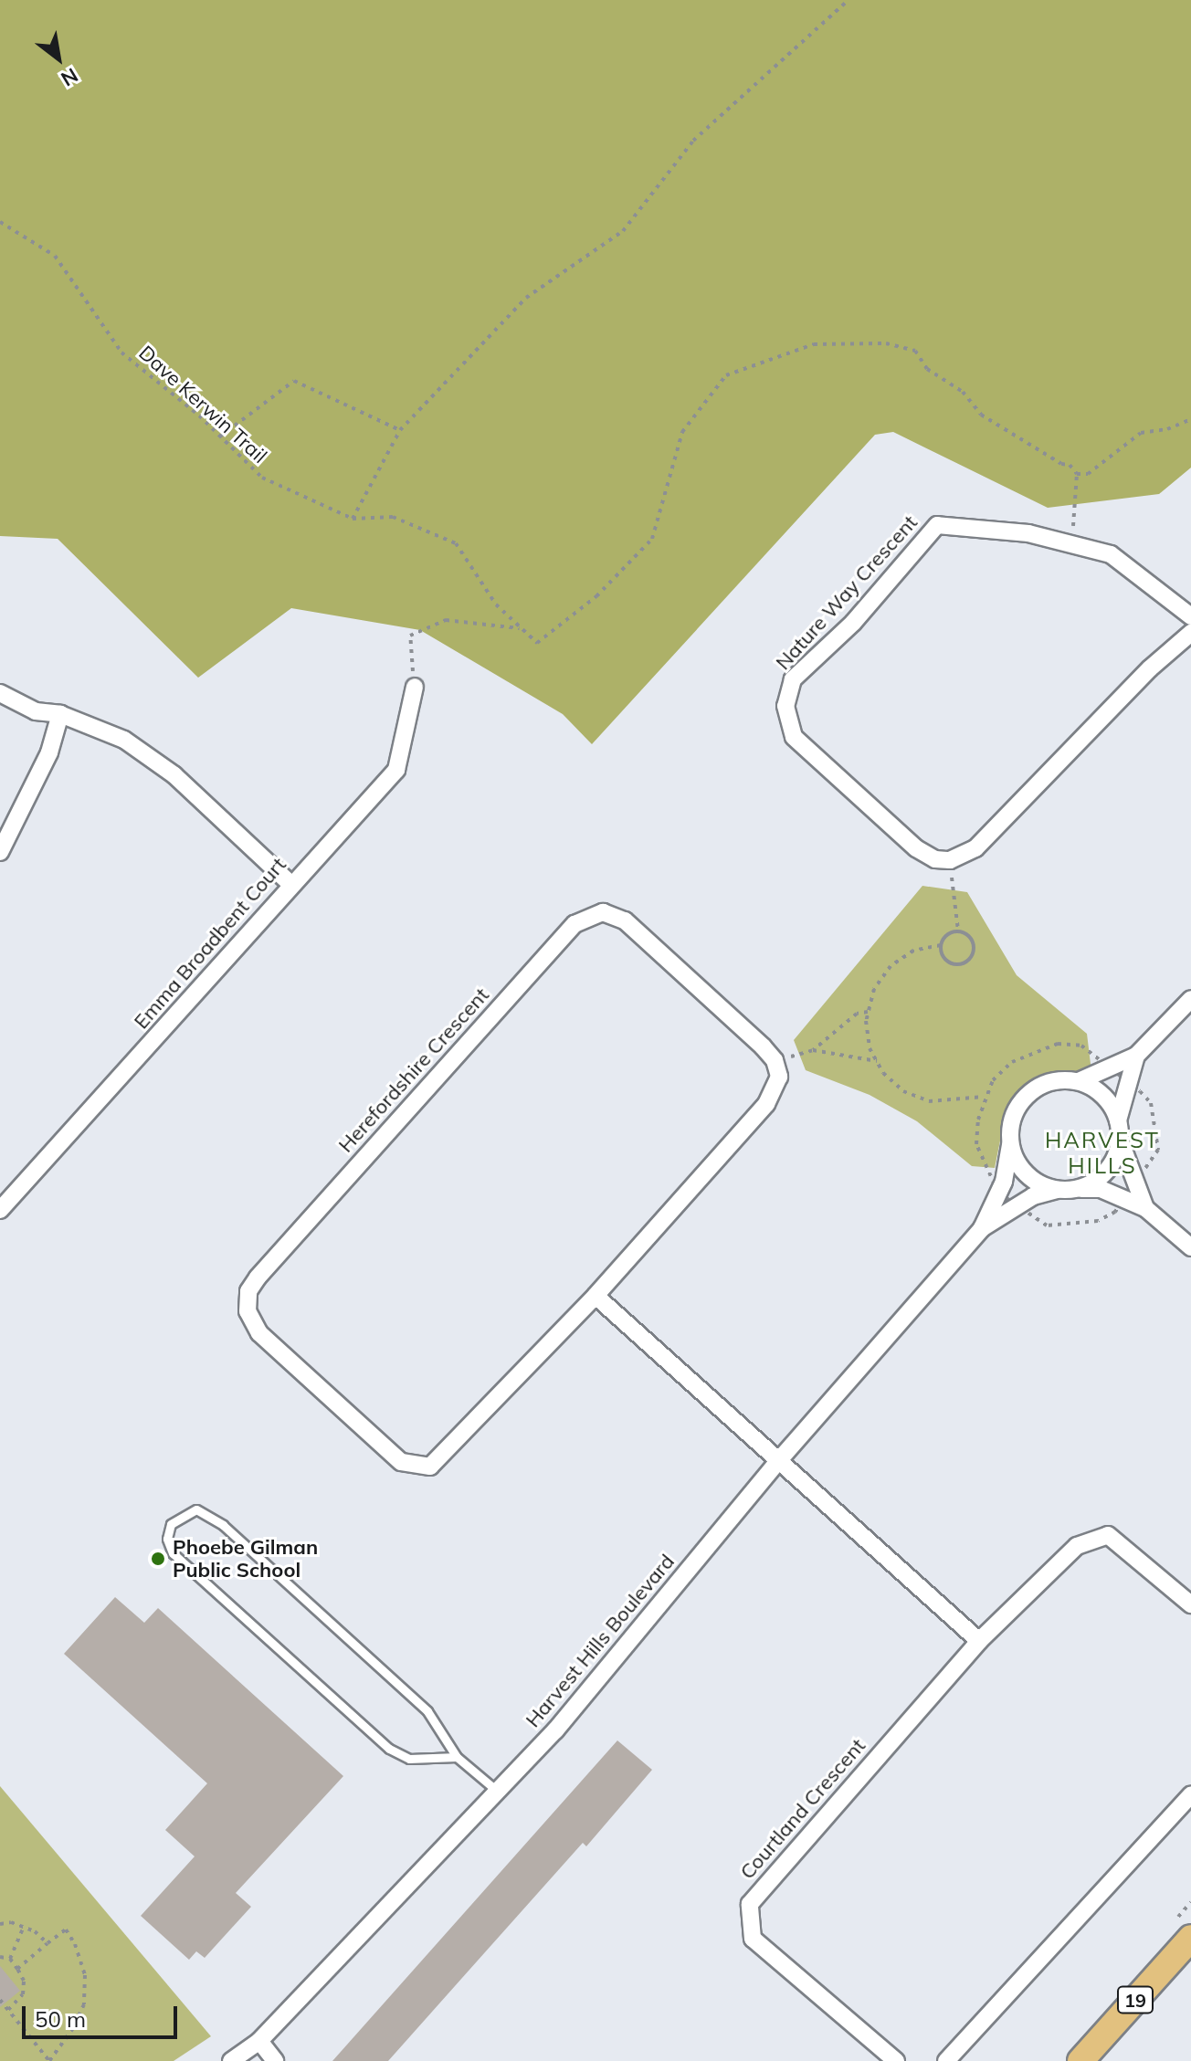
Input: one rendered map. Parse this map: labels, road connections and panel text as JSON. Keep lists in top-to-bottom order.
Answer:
{
  "streets": {
    "main road": ["19"],
    "street": [
      "Nature Way Crescent",
      "Emma Broadbent Court",
      "Herefordshire Crescent",
      "Harvest Hills Boulevard",
      "Courtland Crescent"
    ],
    "path": ["Dave Kerwin Trail"]
  },
  "districts": ["HARVEST HILLS"],
  "places": ["Phoebe Gilman Public School"],
  "scale_bar": "50 m",
  "north": "bottom right"
}
